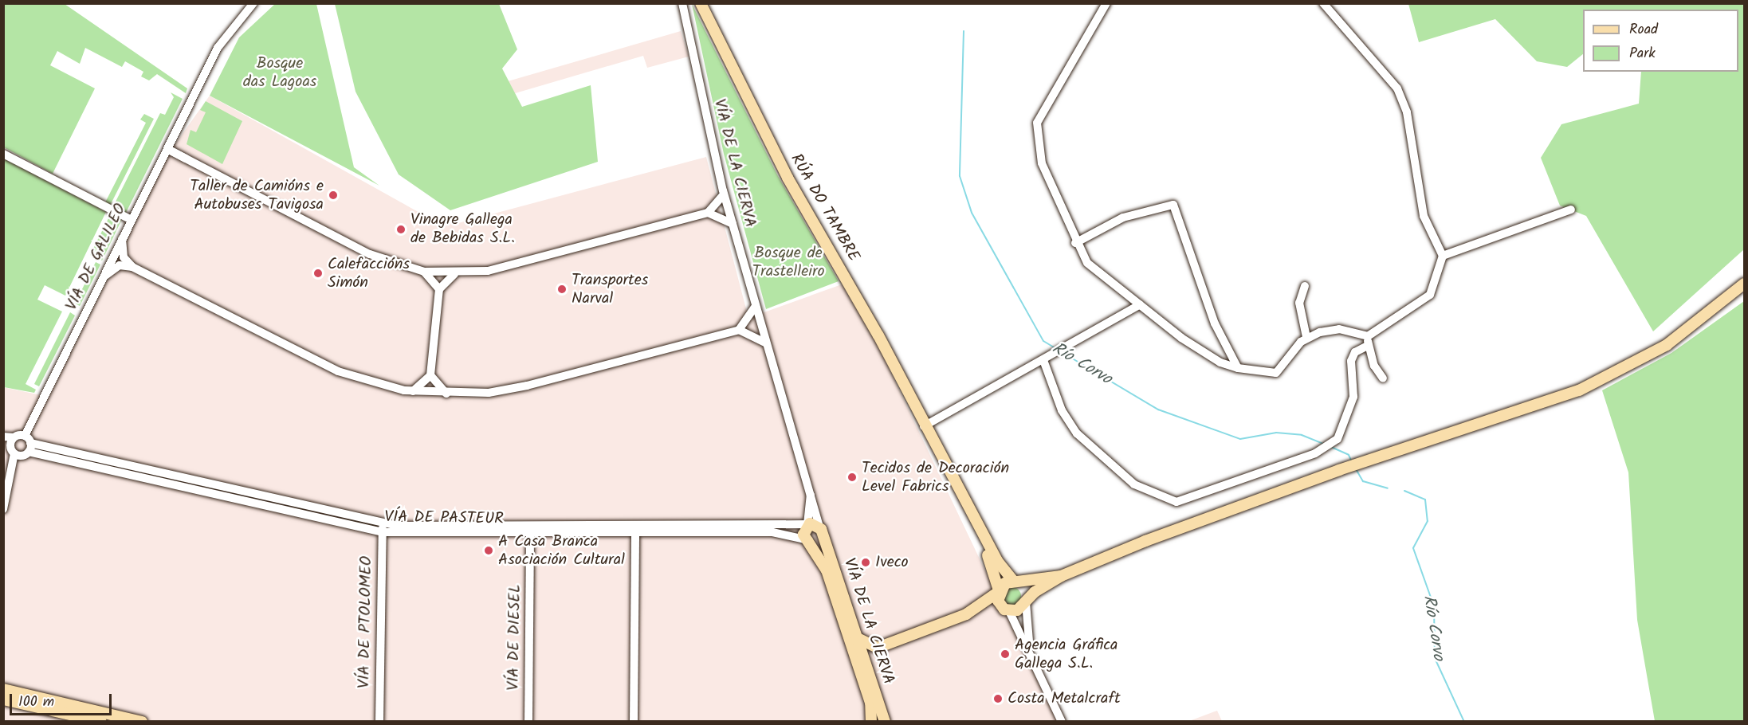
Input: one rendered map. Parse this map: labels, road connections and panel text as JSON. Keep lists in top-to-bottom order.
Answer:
{
  "streets": {
    "main road": ["VÍA DE LA CIERVA", "RÚA DO TAMBRE"],
    "street": [
      "VÍA DE GALILEO",
      "VÍA DE PASTEUR",
      "VÍA DE PTOLOMEO",
      "VÍA DE DIESEL"
    ]
  },
  "crossings": [
    ["VÍA DE LA CIERVA", "VÍA DE PASTEUR"],
    ["VÍA DE GALILEO", "VÍA DE PASTEUR"],
    ["VÍA DE PASTEUR", "VÍA DE PTOLOMEO"],
    ["VÍA DE PASTEUR", "VÍA DE DIESEL"]
  ],
  "water": ["Río Corvo"],
  "parks": ["Bosque das Lagoas", "Bosque de Trastelleiro"],
  "places": [
    "Taller de Camións e Autobuses Tavigosa",
    "Vinagre Gallega de Bebidas S.L.",
    "Calefaccións Simón",
    "Transportes Narval",
    "Tecidos de Decoración Level Fabrics",
    "A Casa Branca Asociación Cultural",
    "Iveco",
    "Agencia Gráfica Gallega S.L.",
    "Costa Metalcraft"
  ],
  "legend": ["Road", "Park"],
  "scale_bar": "100 m"
}
